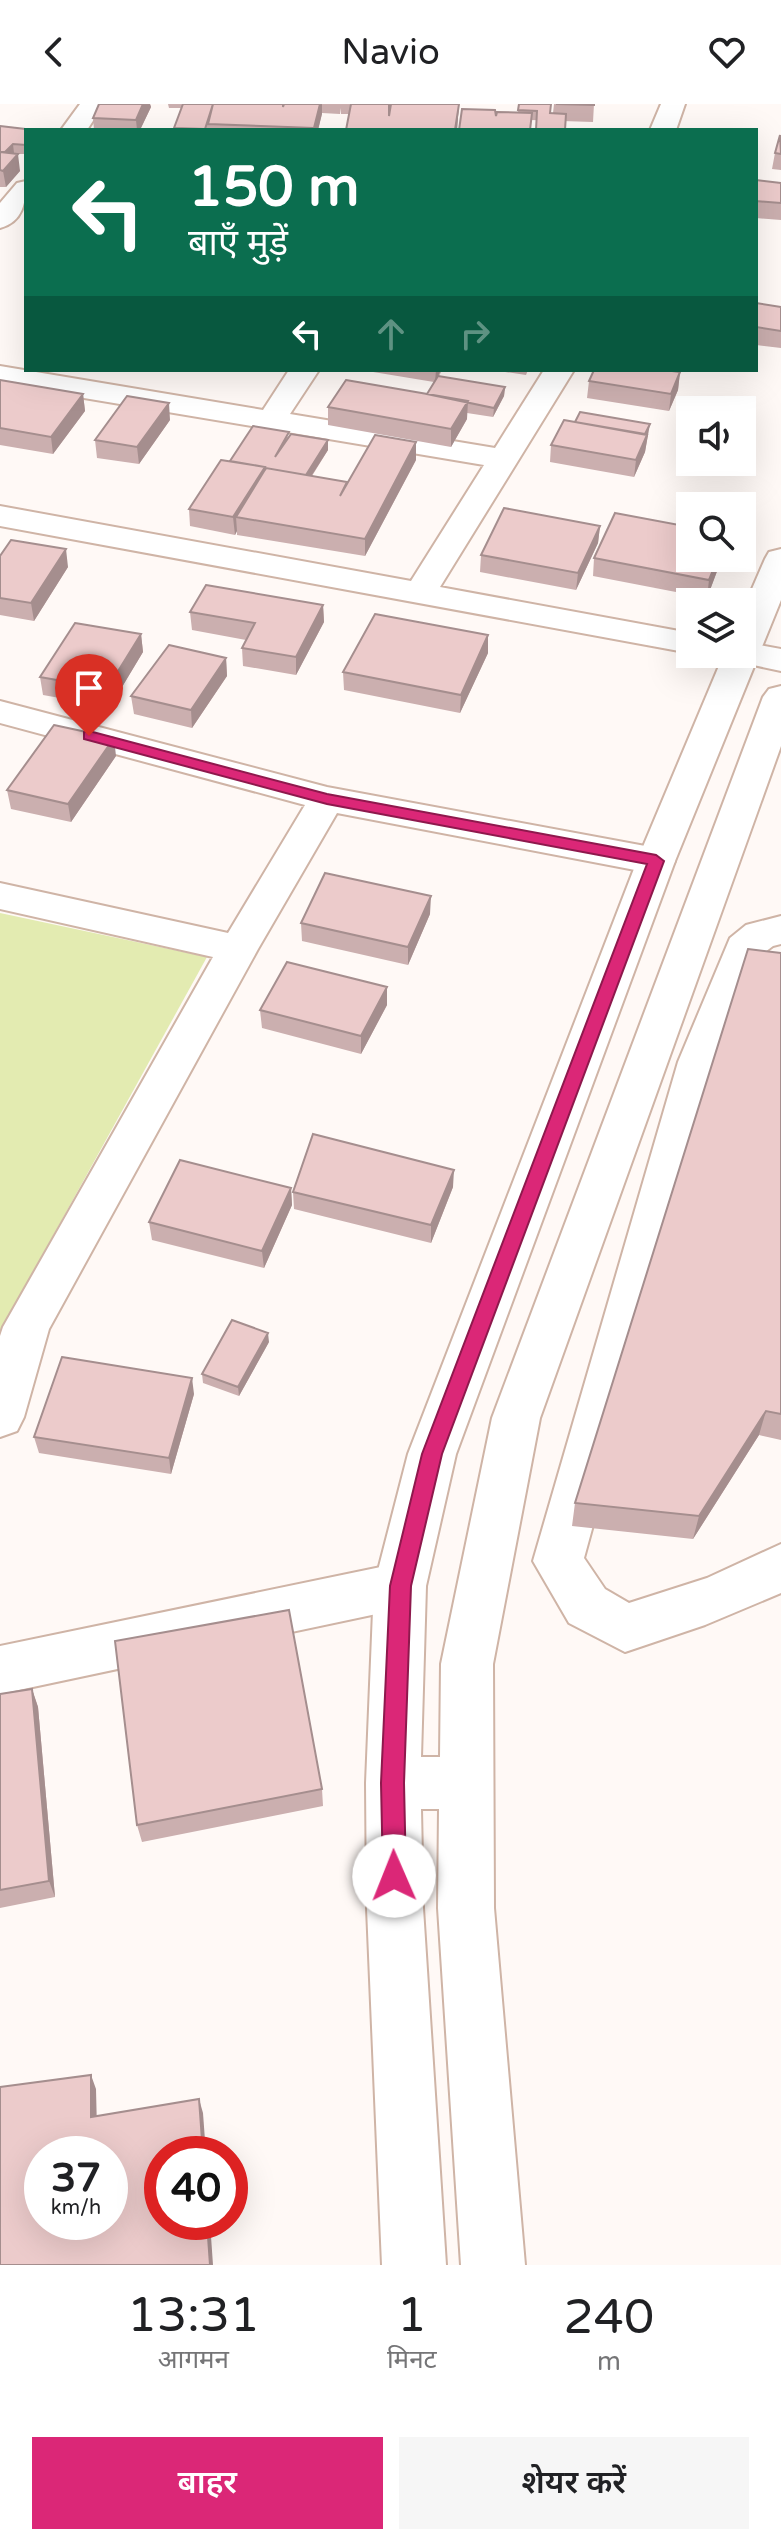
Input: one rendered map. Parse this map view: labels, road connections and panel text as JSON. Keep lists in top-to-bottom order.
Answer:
{
  "page": {
    "header": "Navio",
    "turn": ["150 m", "बाएँ मुड़ें"],
    "speed": "37 km/h",
    "limit": "40",
    "eta": [
      "13:31",
      "आगमन",
      "1",
      "मिनट",
      "240",
      "m"
    ],
    "buttons": ["बाहर", "शेयर करें"]
  }
}
